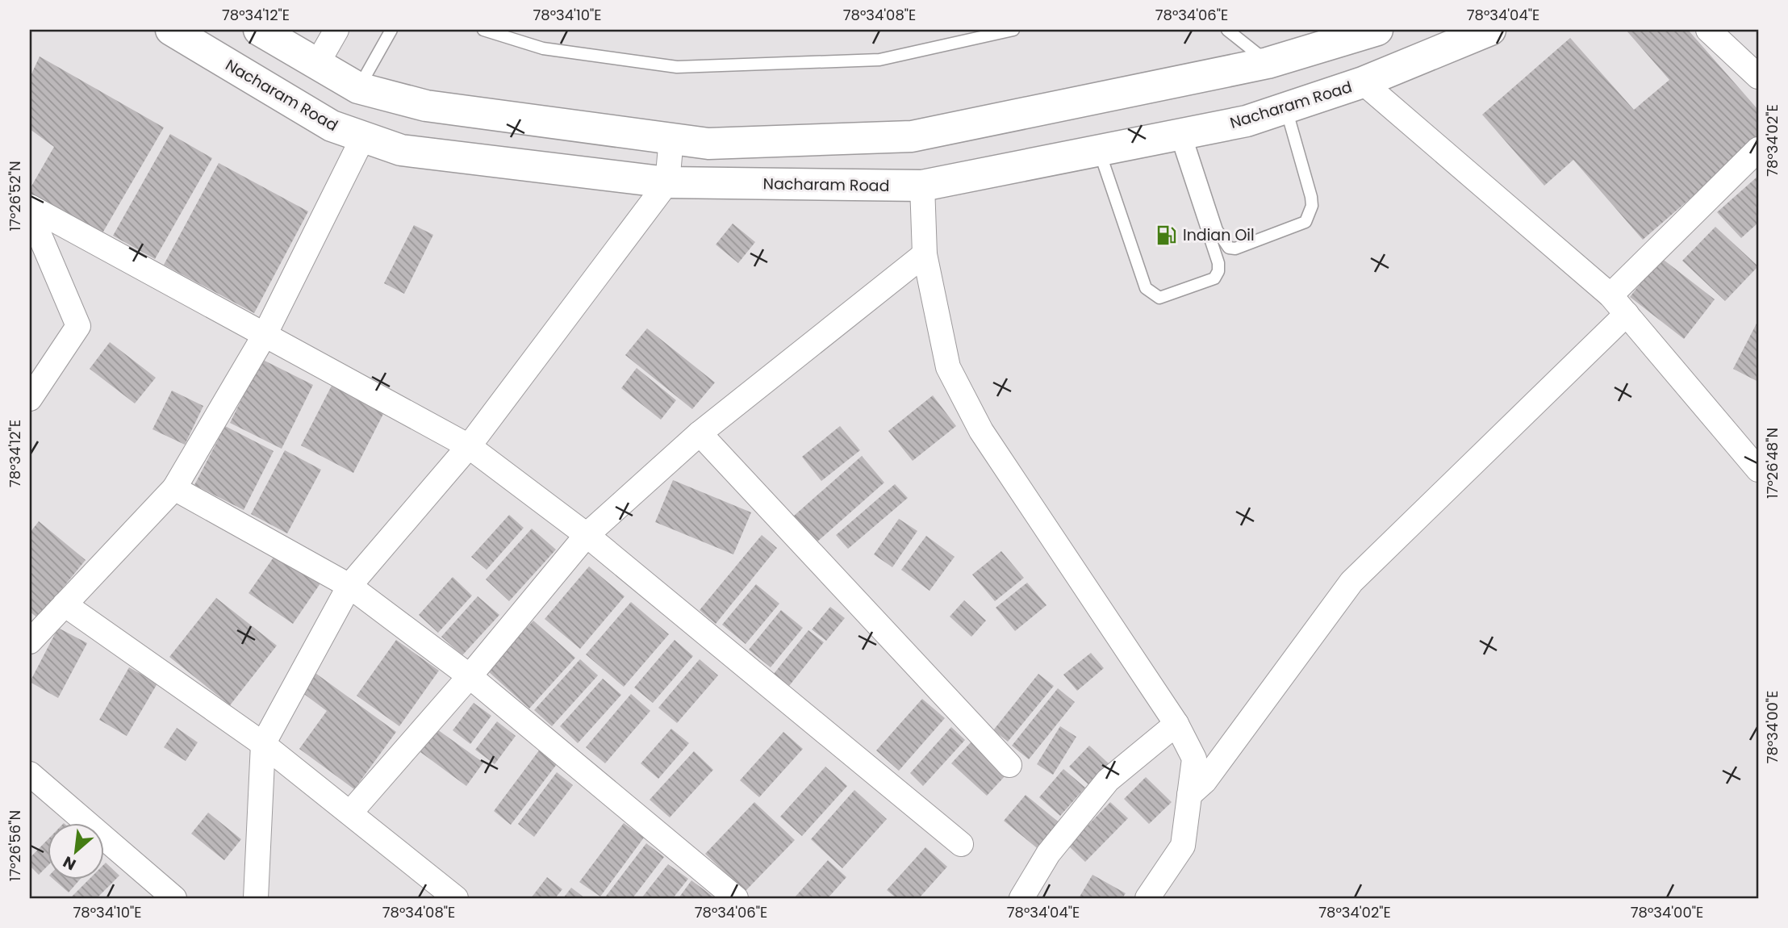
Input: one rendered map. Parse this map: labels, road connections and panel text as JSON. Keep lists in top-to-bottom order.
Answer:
{
  "streets": {
    "main road": ["Nacharam Road"]
  },
  "places": {
    "fuel station": ["Indian Oil"]
  },
  "north": "bottom left",
  "coordinates": [
    "78°34'12\"E",
    "78°34'10\"E",
    "78°34'08\"E",
    "78°34'06\"E",
    "78°34'04\"E",
    "78°34'02\"E",
    "17°26'52\"N",
    "17°26'48\"N",
    "78°34'00\"E",
    "17°26'56\"N"
  ]
}
